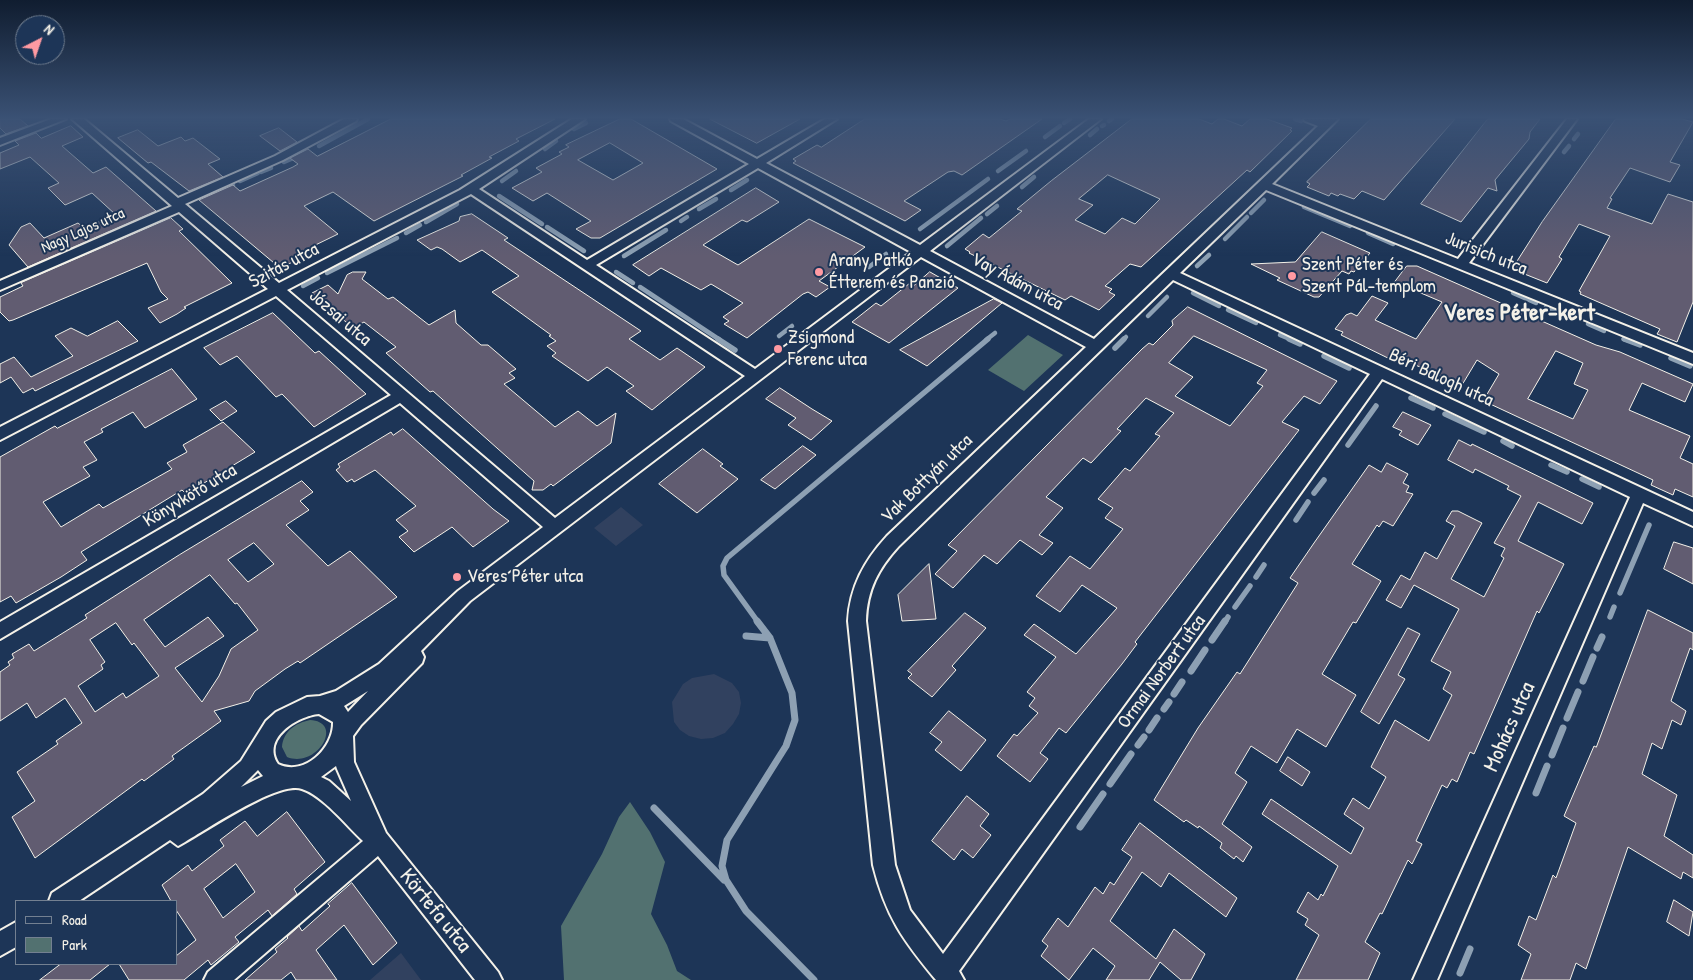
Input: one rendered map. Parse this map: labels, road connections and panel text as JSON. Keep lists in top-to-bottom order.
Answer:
{
  "streets": {
    "street": [
      "Nagy Lajos utca",
      "Jurisich utca",
      "Szitás utca",
      "Vay Ádám utca",
      "Józsai utca",
      "Béri Balogh utca",
      "Vak Bottyán utca",
      "Könyvkötő utca",
      "Ormai Norbert utca",
      "Mohács utca",
      "Körtefa utca"
    ]
  },
  "crossings": [
    ["Nagy Lajos utca", "Józsai utca"],
    ["Jurisich utca", "Vak Bottyán utca"],
    ["Szitás utca", "Józsai utca"],
    ["Vay Ádám utca", "Vak Bottyán utca"],
    ["Józsai utca", "Könyvkötő utca"],
    ["Béri Balogh utca", "Vak Bottyán utca"],
    ["Béri Balogh utca", "Ormai Norbert utca"],
    ["Béri Balogh utca", "Mohács utca"],
    ["Vak Bottyán utca", "Ormai Norbert utca"]
  ],
  "districts": ["Veres Péter-kert"],
  "places": [
    "Arany Patkó Étterem és Panzió",
    "Szent Péter és Szent Pál-templom",
    "Zsigmond Ferenc utca",
    "Veres Péter utca"
  ],
  "legend": ["Road", "Park"],
  "north": "top right"
}
